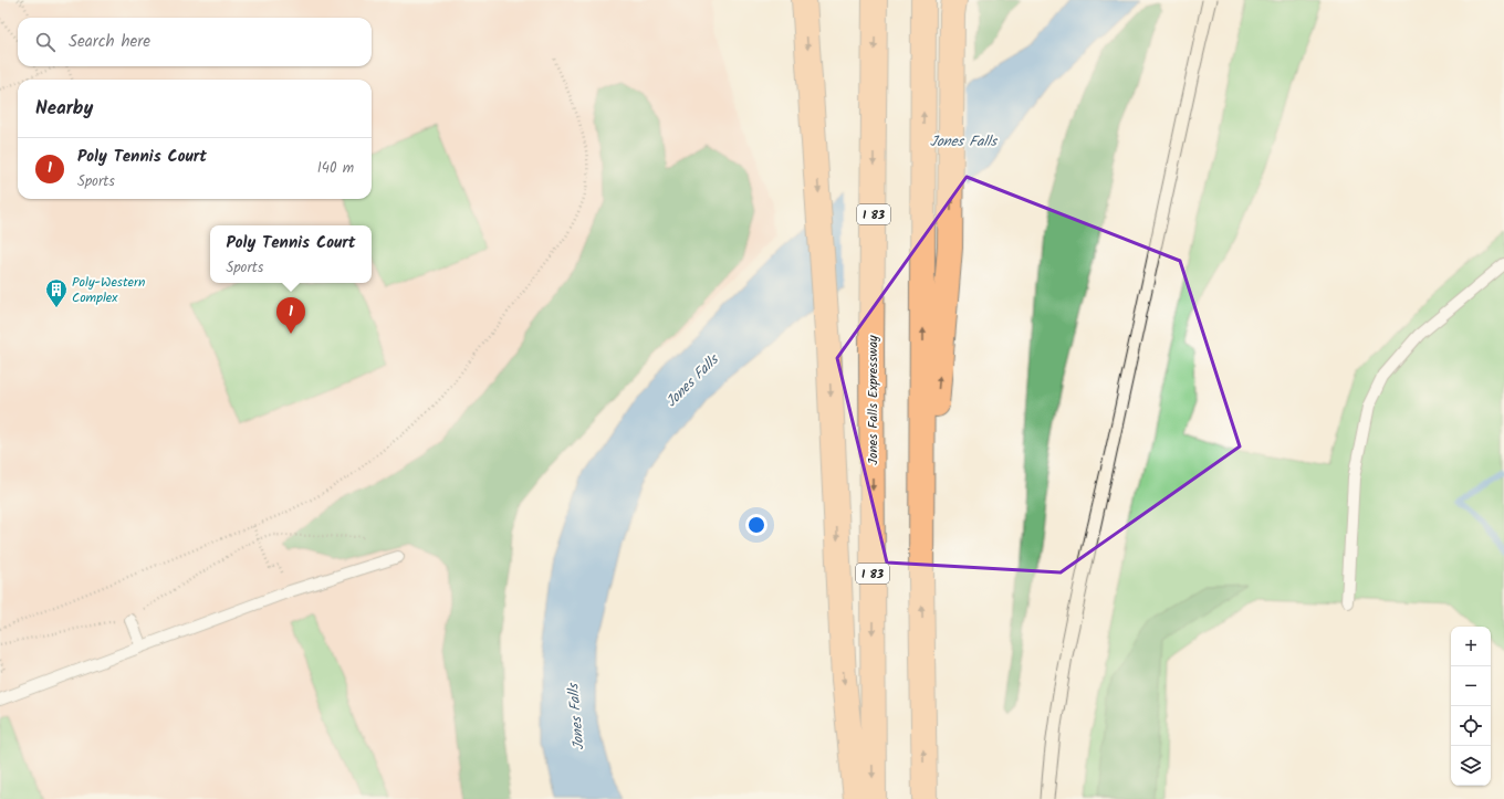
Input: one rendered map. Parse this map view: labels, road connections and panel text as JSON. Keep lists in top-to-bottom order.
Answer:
{
  "streets": {
    "highway": ["I 83", "Jones Falls Expressway"]
  },
  "water": ["Jones Falls"],
  "places": {
    "building": ["Poly-Western Complex"]
  },
  "page": {
    "search": "Search here",
    "heading": "Nearby",
    "list": [
      {
        "mark": "1",
        "name": "Poly Tennis Court",
        "note": "Sports",
        "value": "140 m"
      }
    ],
    "popup": ["Poly Tennis Court", "Sports"],
    "pins": "1",
    "map_buttons": ["+", "−"]
  }
}
